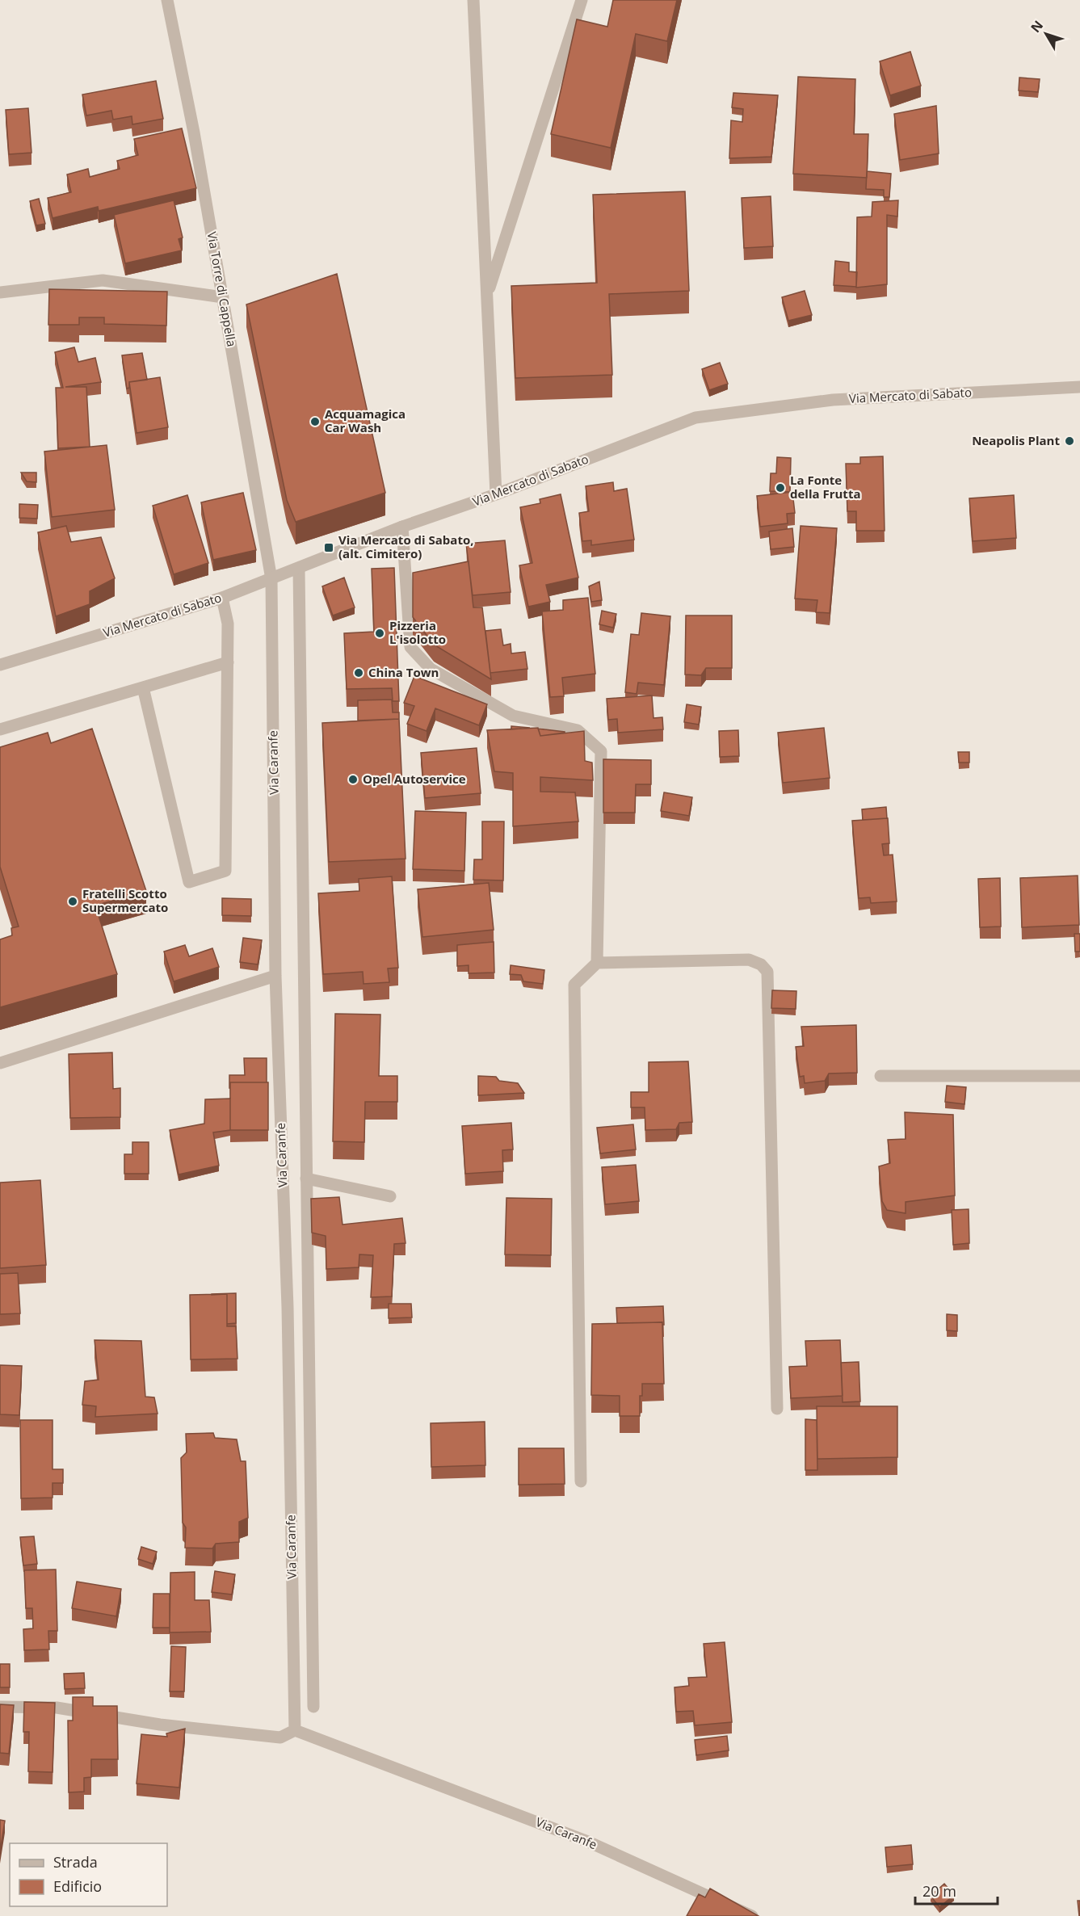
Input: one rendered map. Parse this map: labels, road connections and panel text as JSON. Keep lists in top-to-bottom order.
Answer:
{
  "streets": {
    "street": ["Via Torre di Cappella", "Via Mercato di Sabato", "Via Caranfe"]
  },
  "crossings": [
    ["Via Torre di Cappella", "Via Mercato di Sabato"],
    ["Via Torre di Cappella", "Via Caranfe"],
    ["Via Mercato di Sabato", "Via Caranfe"]
  ],
  "places": {
    "other": [
      "Acquamagica Car Wash",
      "Neapolis Plant",
      "La Fonte della Frutta",
      "Pizzeria L'isolotto",
      "China Town",
      "Opel Autoservice",
      "Fratelli Scotto Supermercato"
    ],
    "transit": ["Via Mercato di Sabato, (alt. Cimitero)"]
  },
  "legend": ["Strada", "Edificio"],
  "scale_bar": "20 m",
  "north": "top left"
}
